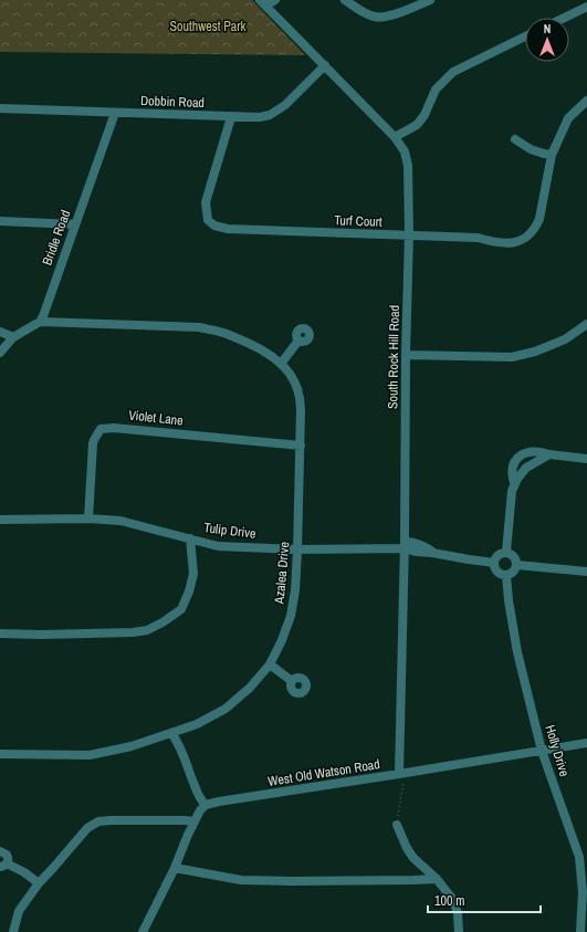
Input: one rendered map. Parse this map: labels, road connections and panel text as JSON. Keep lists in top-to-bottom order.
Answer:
{
  "streets": {
    "street": [
      "Dobbin Road",
      "Turf Court",
      "Bridle Road",
      "South Rock Hill Road",
      "Violet Lane",
      "Tulip Drive",
      "Azalea Drive",
      "Holly Drive",
      "West Old Watson Road"
    ]
  },
  "crossings": [
    ["Dobbin Road", "Turf Court"],
    ["Dobbin Road", "Bridle Road"],
    ["Dobbin Road", "South Rock Hill Road"],
    ["Turf Court", "South Rock Hill Road"],
    ["Bridle Road", "Azalea Drive"],
    ["South Rock Hill Road", "Tulip Drive"],
    ["South Rock Hill Road", "West Old Watson Road"],
    ["Violet Lane", "Tulip Drive"],
    ["Violet Lane", "Azalea Drive"],
    ["Tulip Drive", "Azalea Drive"],
    ["Tulip Drive", "Holly Drive"],
    ["Holly Drive", "West Old Watson Road"]
  ],
  "parks": ["Southwest Park"],
  "scale_bar": "100 m",
  "north": "top"
}
